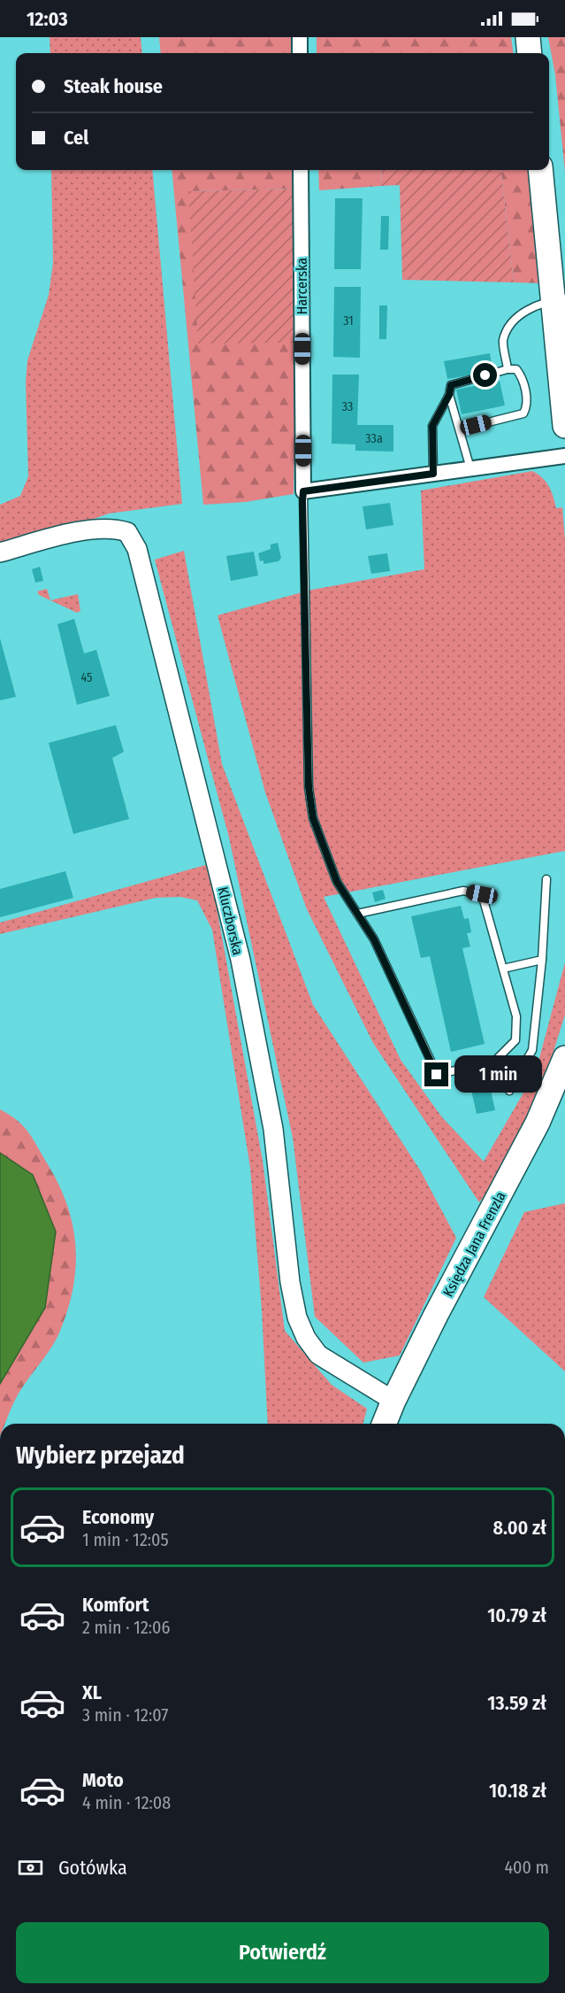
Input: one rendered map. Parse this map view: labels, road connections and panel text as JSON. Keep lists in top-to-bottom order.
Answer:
{
  "streets": {
    "main road": ["Księdza Jana Frenzla"],
    "street": ["Harcerska", "Kluczborska"]
  },
  "crossings": [
    ["Kluczborska", "Księdza Jana Frenzla"]
  ],
  "house_numbers": [
    "31",
    "33",
    "33a",
    "45"
  ],
  "page": {
    "status": "12:03",
    "banner": ["Steak house", "Cel"],
    "bubble": "1 min",
    "heading": "Wybierz przejazd",
    "list": [
      {
        "name": "Economy",
        "note": "1 min · 12:05",
        "value": "8.00 zł"
      },
      {
        "name": "Komfort",
        "note": "2 min · 12:06",
        "value": "10.79 zł"
      },
      {
        "name": "XL",
        "note": "3 min · 12:07",
        "value": "13.59 zł"
      },
      {
        "name": "Moto",
        "note": "4 min · 12:08",
        "value": "10.18 zł"
      }
    ],
    "pay": ["Gotówka", "400 m"],
    "buttons": "Potwierdź"
  }
}
